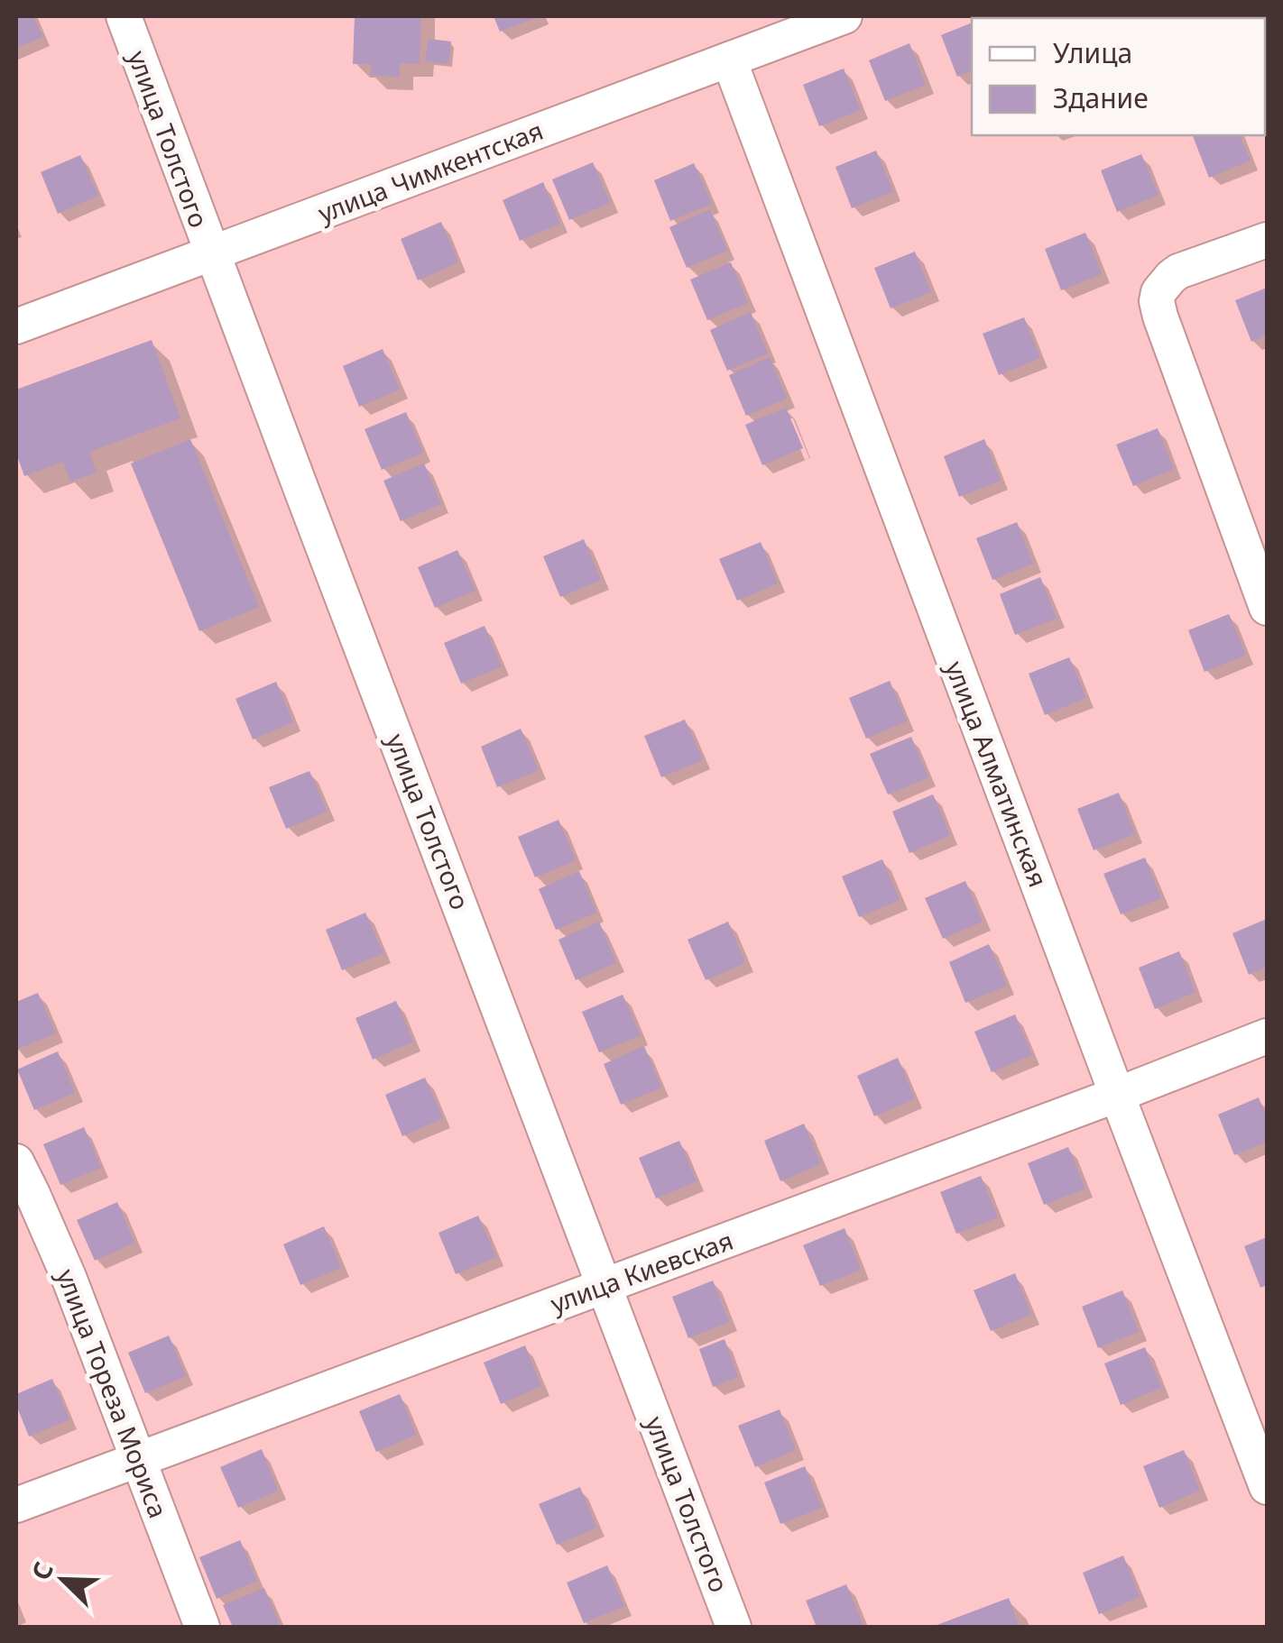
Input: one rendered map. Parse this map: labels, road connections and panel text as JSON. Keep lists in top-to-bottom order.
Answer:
{
  "streets": {
    "street": [
      "улица Толстого",
      "улица Чимкентская",
      "улица Алматинская",
      "улица Киевская",
      "улица Тореза Мориса"
    ]
  },
  "crossings": [
    ["улица Толстого", "улица Чимкентская"],
    ["улица Толстого", "улица Киевская"],
    ["улица Чимкентская", "улица Алматинская"],
    ["улица Алматинская", "улица Киевская"],
    ["улица Киевская", "улица Тореза Мориса"]
  ],
  "legend": ["Улица", "Здание"],
  "north": "top left"
}
